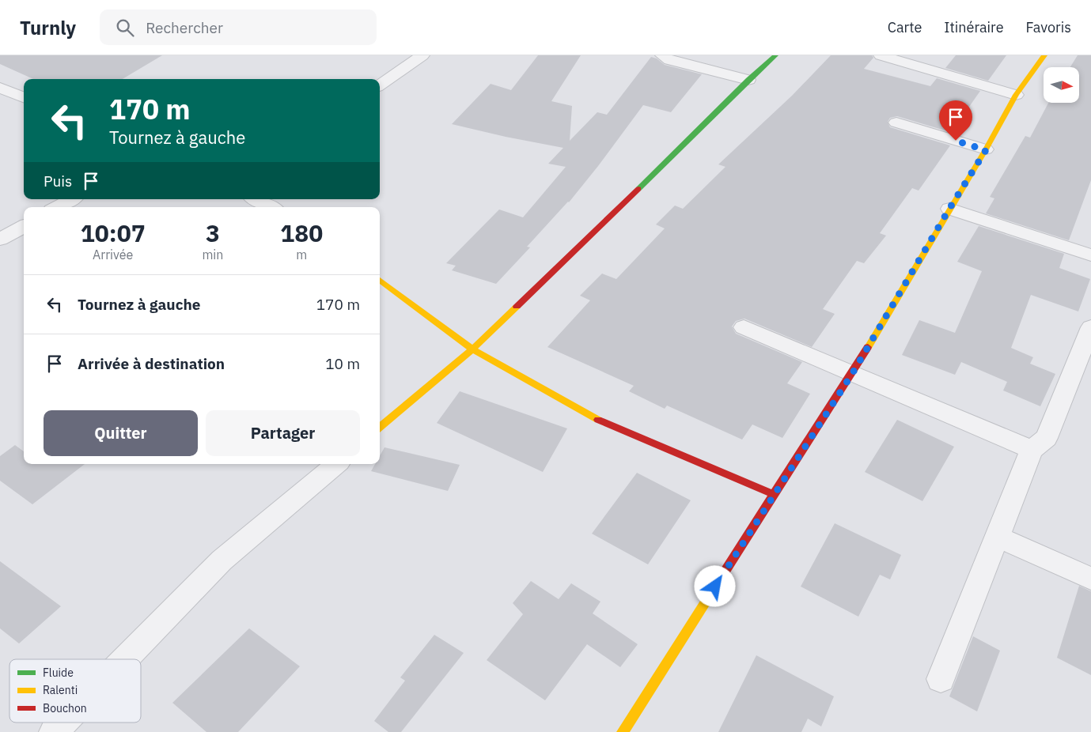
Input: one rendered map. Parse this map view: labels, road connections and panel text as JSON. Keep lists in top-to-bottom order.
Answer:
{
  "legend": ["Fluide", "Ralenti", "Bouchon"],
  "north": "right",
  "page": {
    "header": "Turnly",
    "search": "Rechercher",
    "nav": ["Carte", "Itinéraire", "Favoris"],
    "turn": ["170 m", "Tournez à gauche"],
    "then": "Puis",
    "eta": [
      "10:07",
      "Arrivée",
      "3",
      "min",
      "180",
      "m"
    ],
    "list": [
      {
        "name": "Tournez à gauche",
        "value": "170 m"
      },
      {
        "name": "Arrivée à destination",
        "value": "10 m"
      }
    ],
    "buttons": ["Quitter", "Partager"]
  }
}
